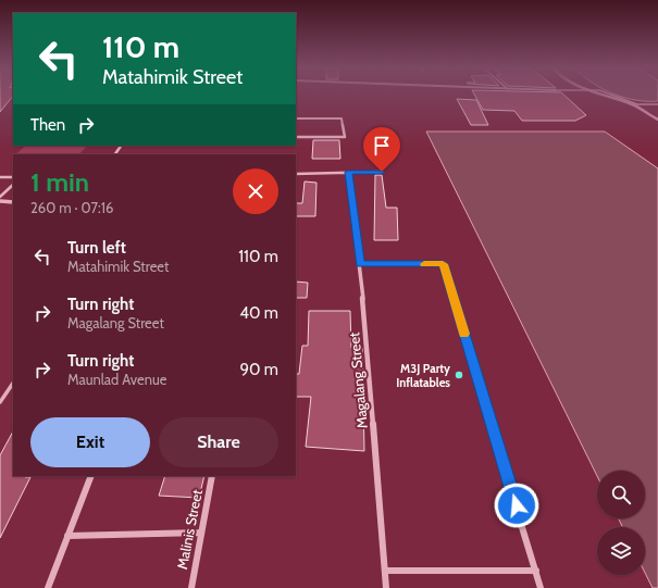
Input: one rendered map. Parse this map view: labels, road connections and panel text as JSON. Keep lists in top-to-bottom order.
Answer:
{
  "streets": {
    "street": ["Magalang Street", "Malinis Street"]
  },
  "places": ["M3J Party Inflatables"],
  "page": {
    "turn": ["110 m", "Matahimik Street"],
    "then": "Then",
    "heading": ["1 min", "260 m · 07:16"],
    "list": [
      {
        "name": "Turn left",
        "note": "Matahimik Street",
        "value": "110 m"
      },
      {
        "name": "Turn right",
        "note": "Magalang Street",
        "value": "40 m"
      },
      {
        "name": "Turn right",
        "note": "Maunlad Avenue",
        "value": "90 m"
      }
    ],
    "buttons": ["Exit", "Share"]
  }
}
